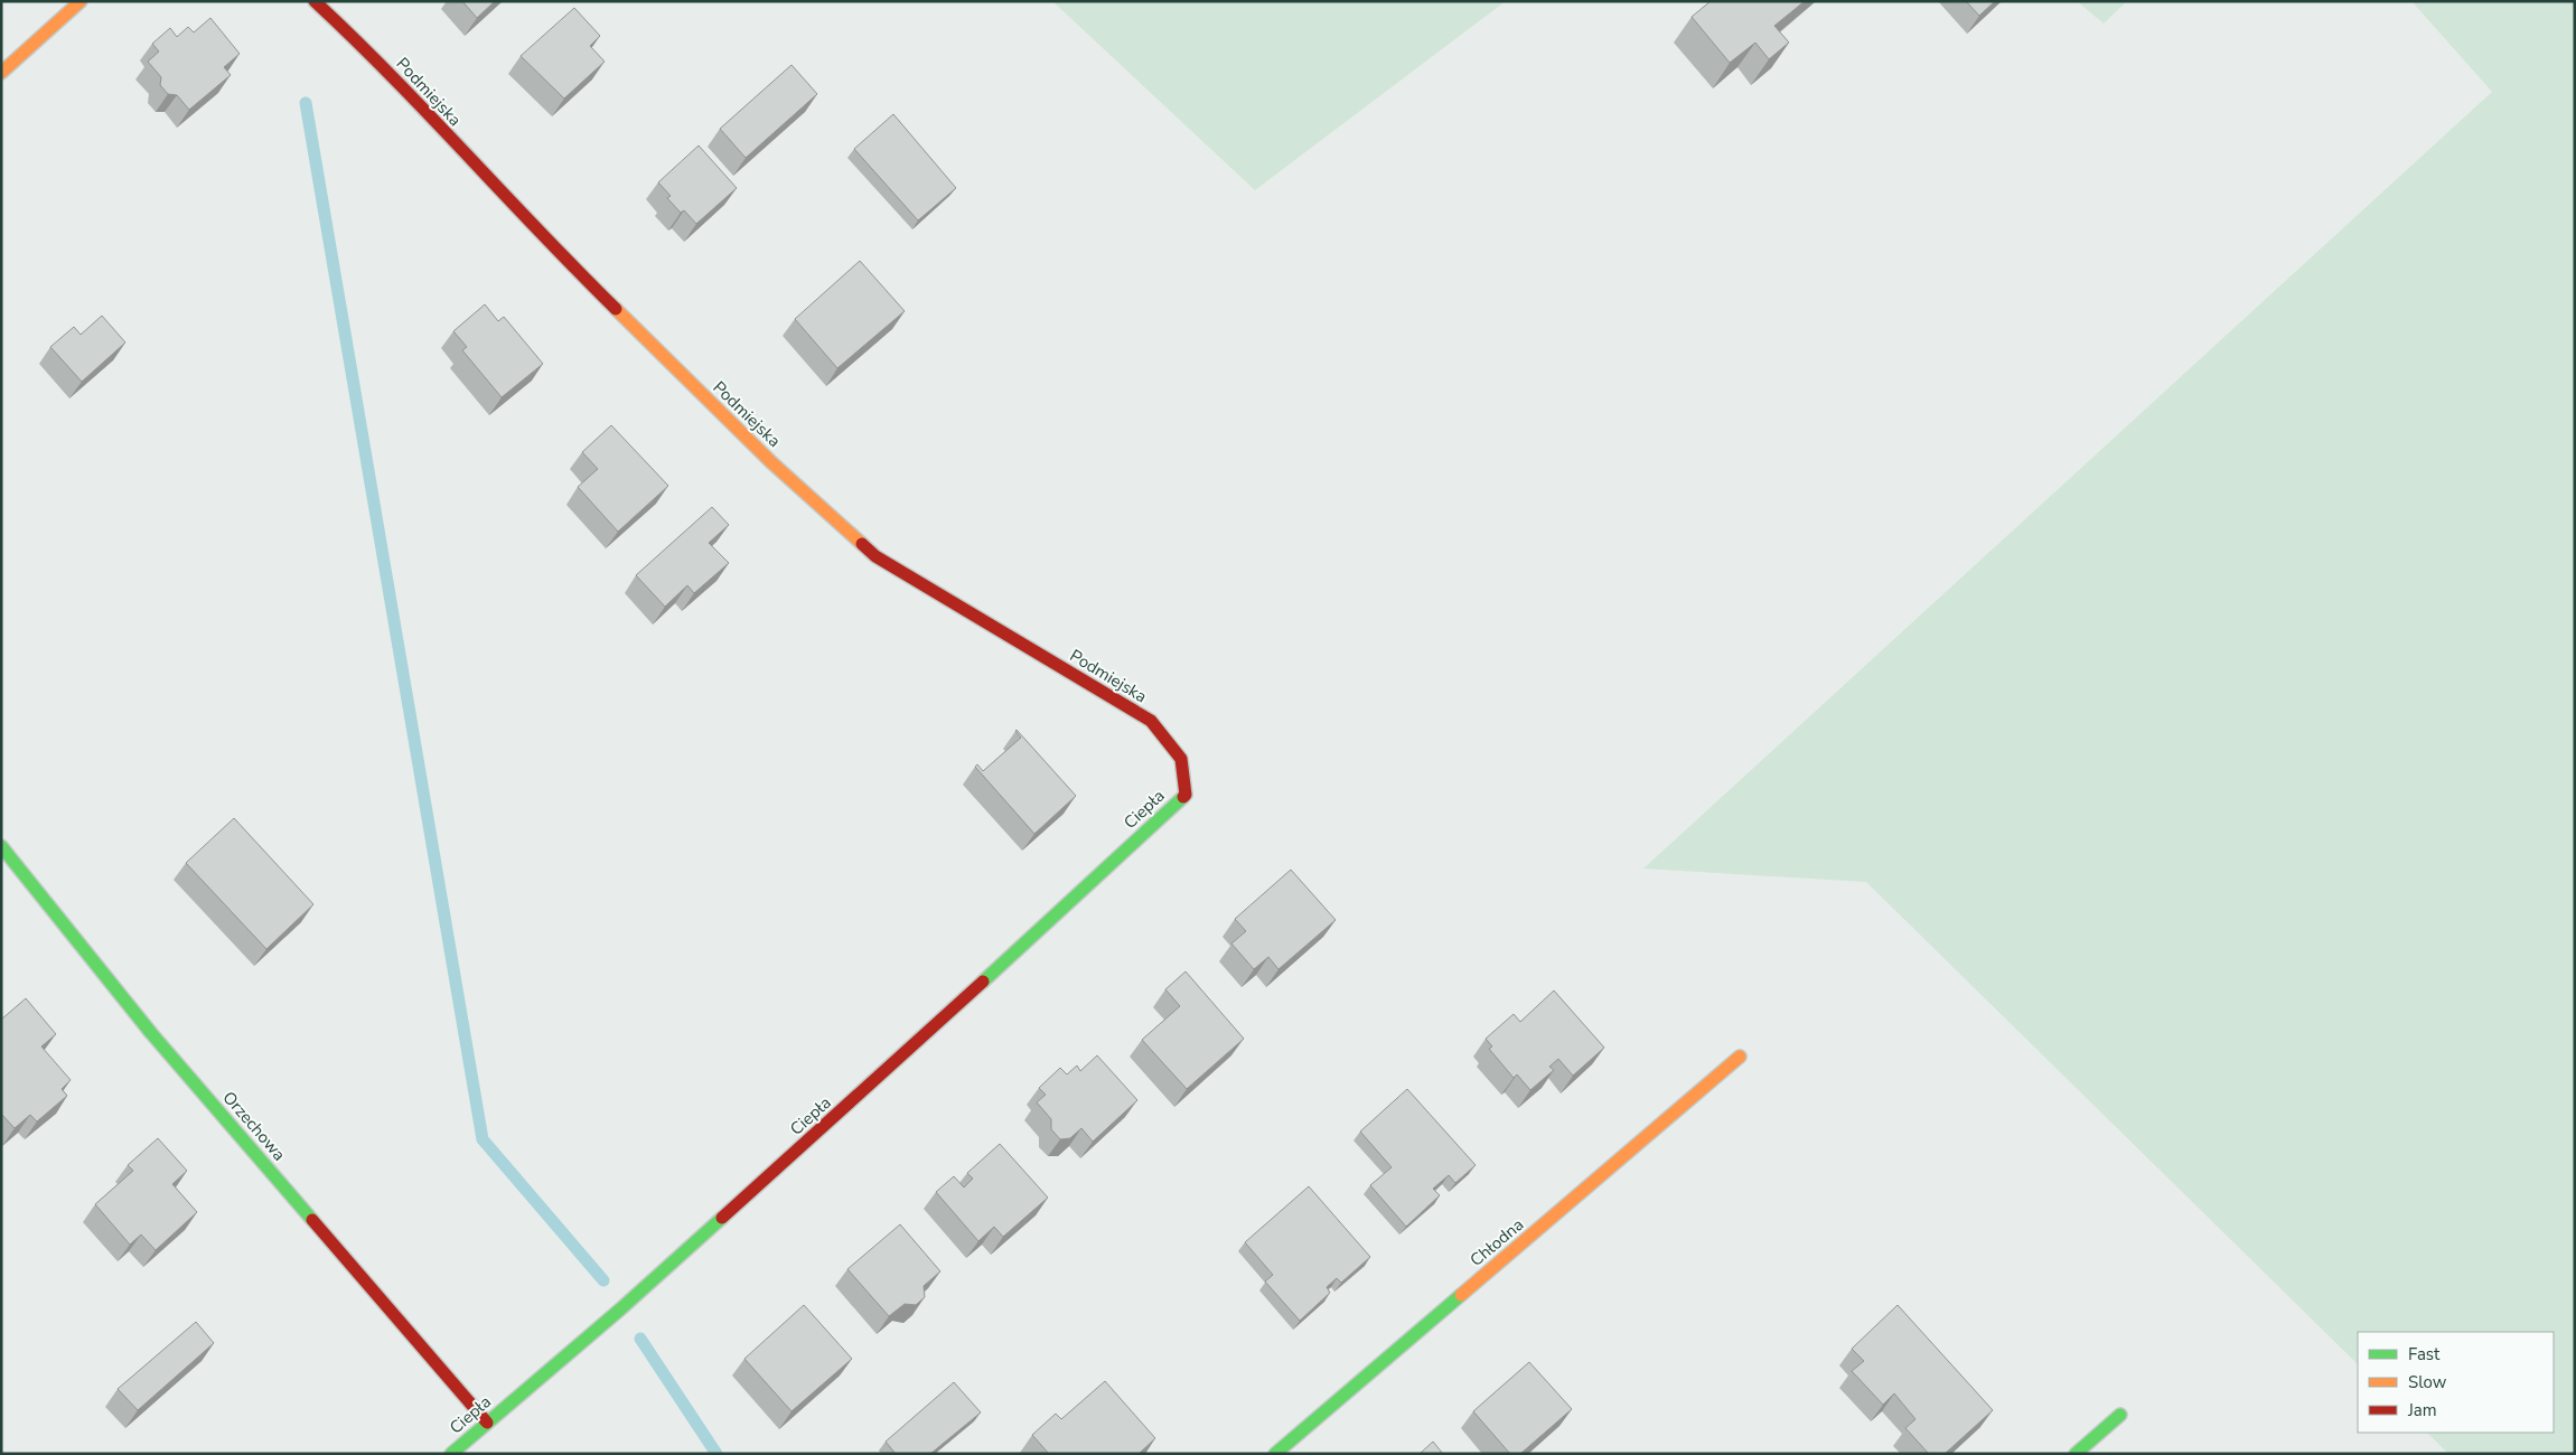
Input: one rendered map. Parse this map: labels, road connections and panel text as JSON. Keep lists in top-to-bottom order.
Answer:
{
  "streets": {
    "street": [
      "Podmiejska",
      "Ciepła",
      "Orzechowa",
      "Chłodna"
    ]
  },
  "crossings": [
    ["Podmiejska", "Ciepła"],
    ["Ciepła", "Orzechowa"]
  ],
  "legend": ["Fast", "Slow", "Jam"]
}
